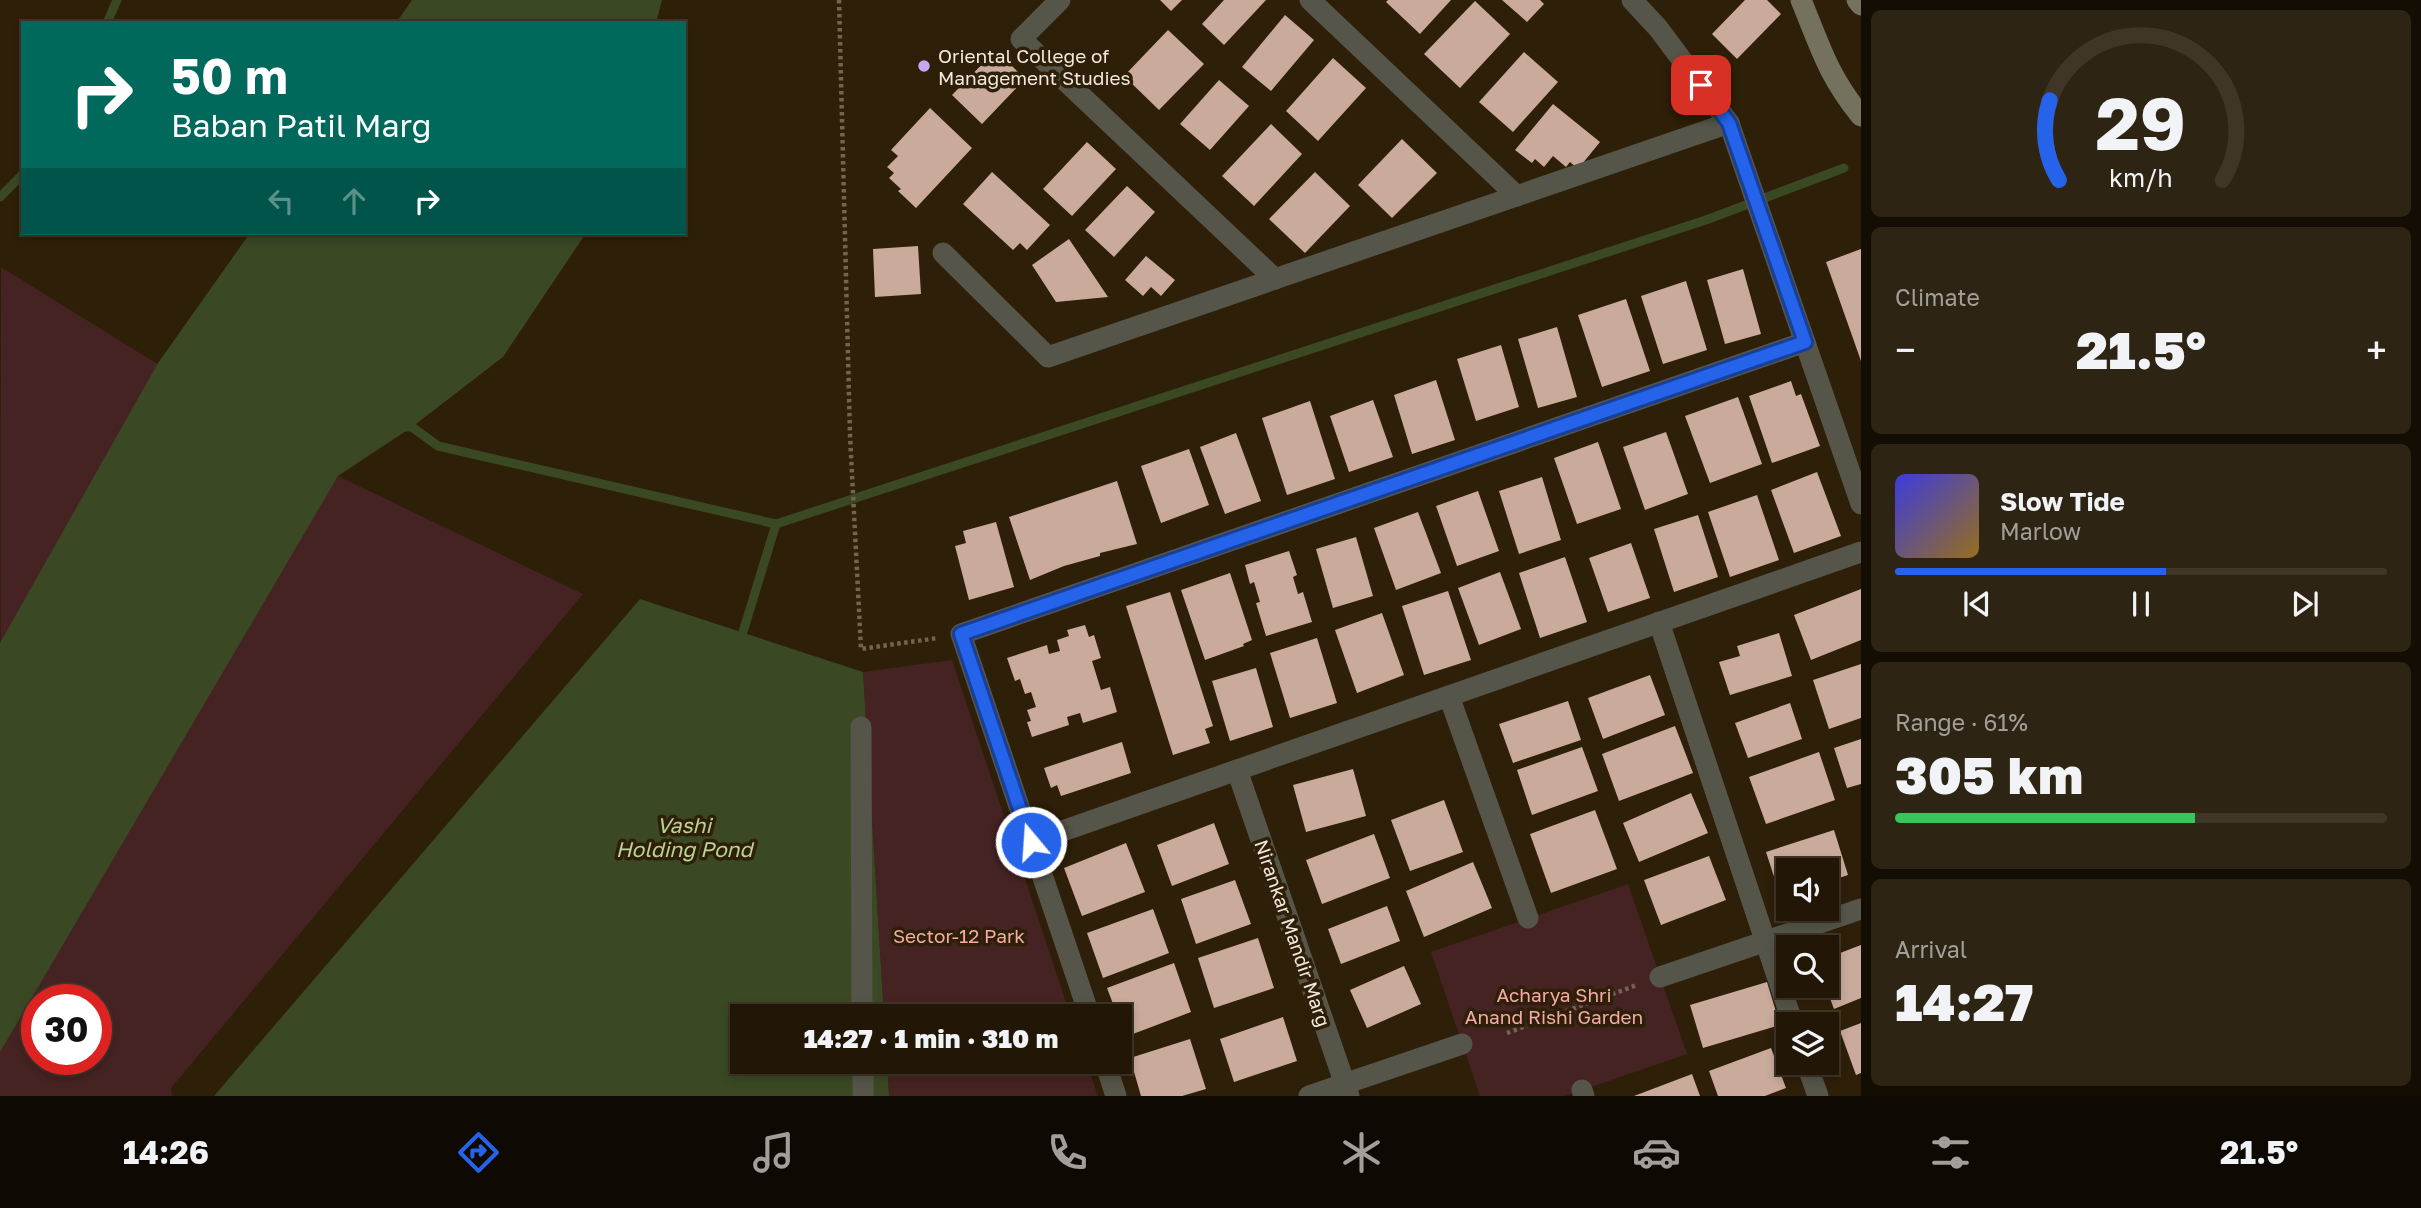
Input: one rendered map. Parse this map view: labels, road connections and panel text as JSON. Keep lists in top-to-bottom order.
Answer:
{
  "streets": {
    "street": ["Nirankar Mandir Marg"]
  },
  "water": ["Vashi Holding Pond"],
  "parks": ["Sector-12 Park", "Acharya Shri Anand Rishi Garden"],
  "places": ["Oriental College of Management Studies"],
  "page": {
    "turn": ["50 m", "Baban Patil Marg"],
    "tile": [
      "Climate",
      ["Range · 61%", "305 km"],
      ["Arrival", "14:27"]
    ],
    "heat": ["−", "21.5°", "+"],
    "song": ["Slow Tide", "Marlow"],
    "limit": "30",
    "trip": "14:27 · 1 min · 310 m",
    "tabs": ["14:26", "21.5°"],
    "gauge": ["29", "km/h"]
  }
}
